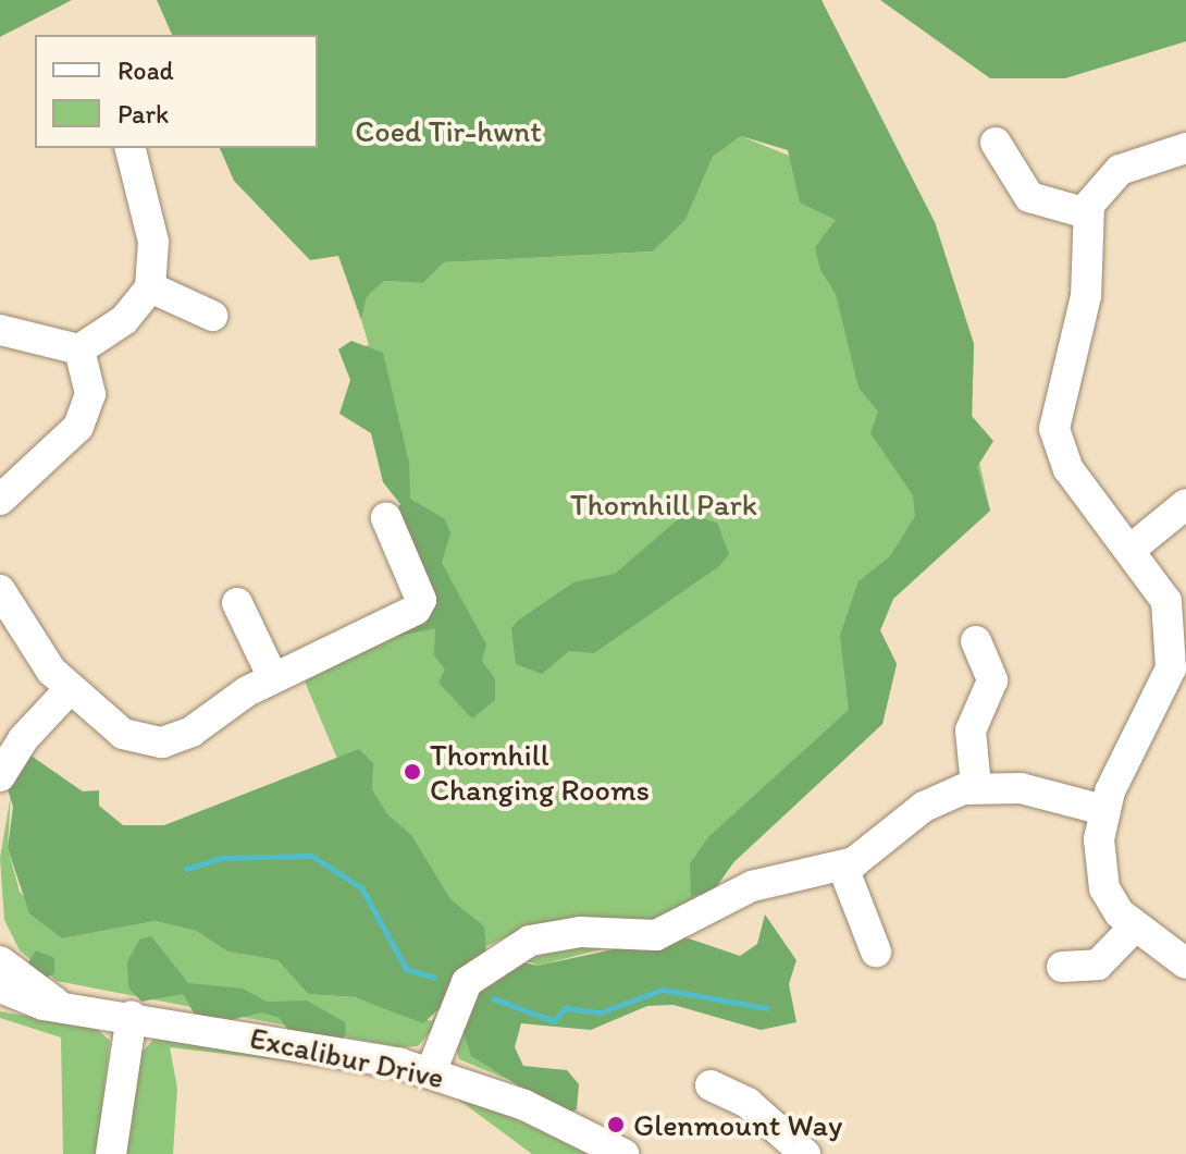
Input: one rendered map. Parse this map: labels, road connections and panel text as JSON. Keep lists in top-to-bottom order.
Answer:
{
  "streets": {
    "street": ["Excalibur Drive"]
  },
  "parks": ["Coed Tir-hwnt", "Thornhill Park"],
  "places": ["Thornhill Changing Rooms", "Glenmount Way"],
  "legend": ["Road", "Park"]
}
